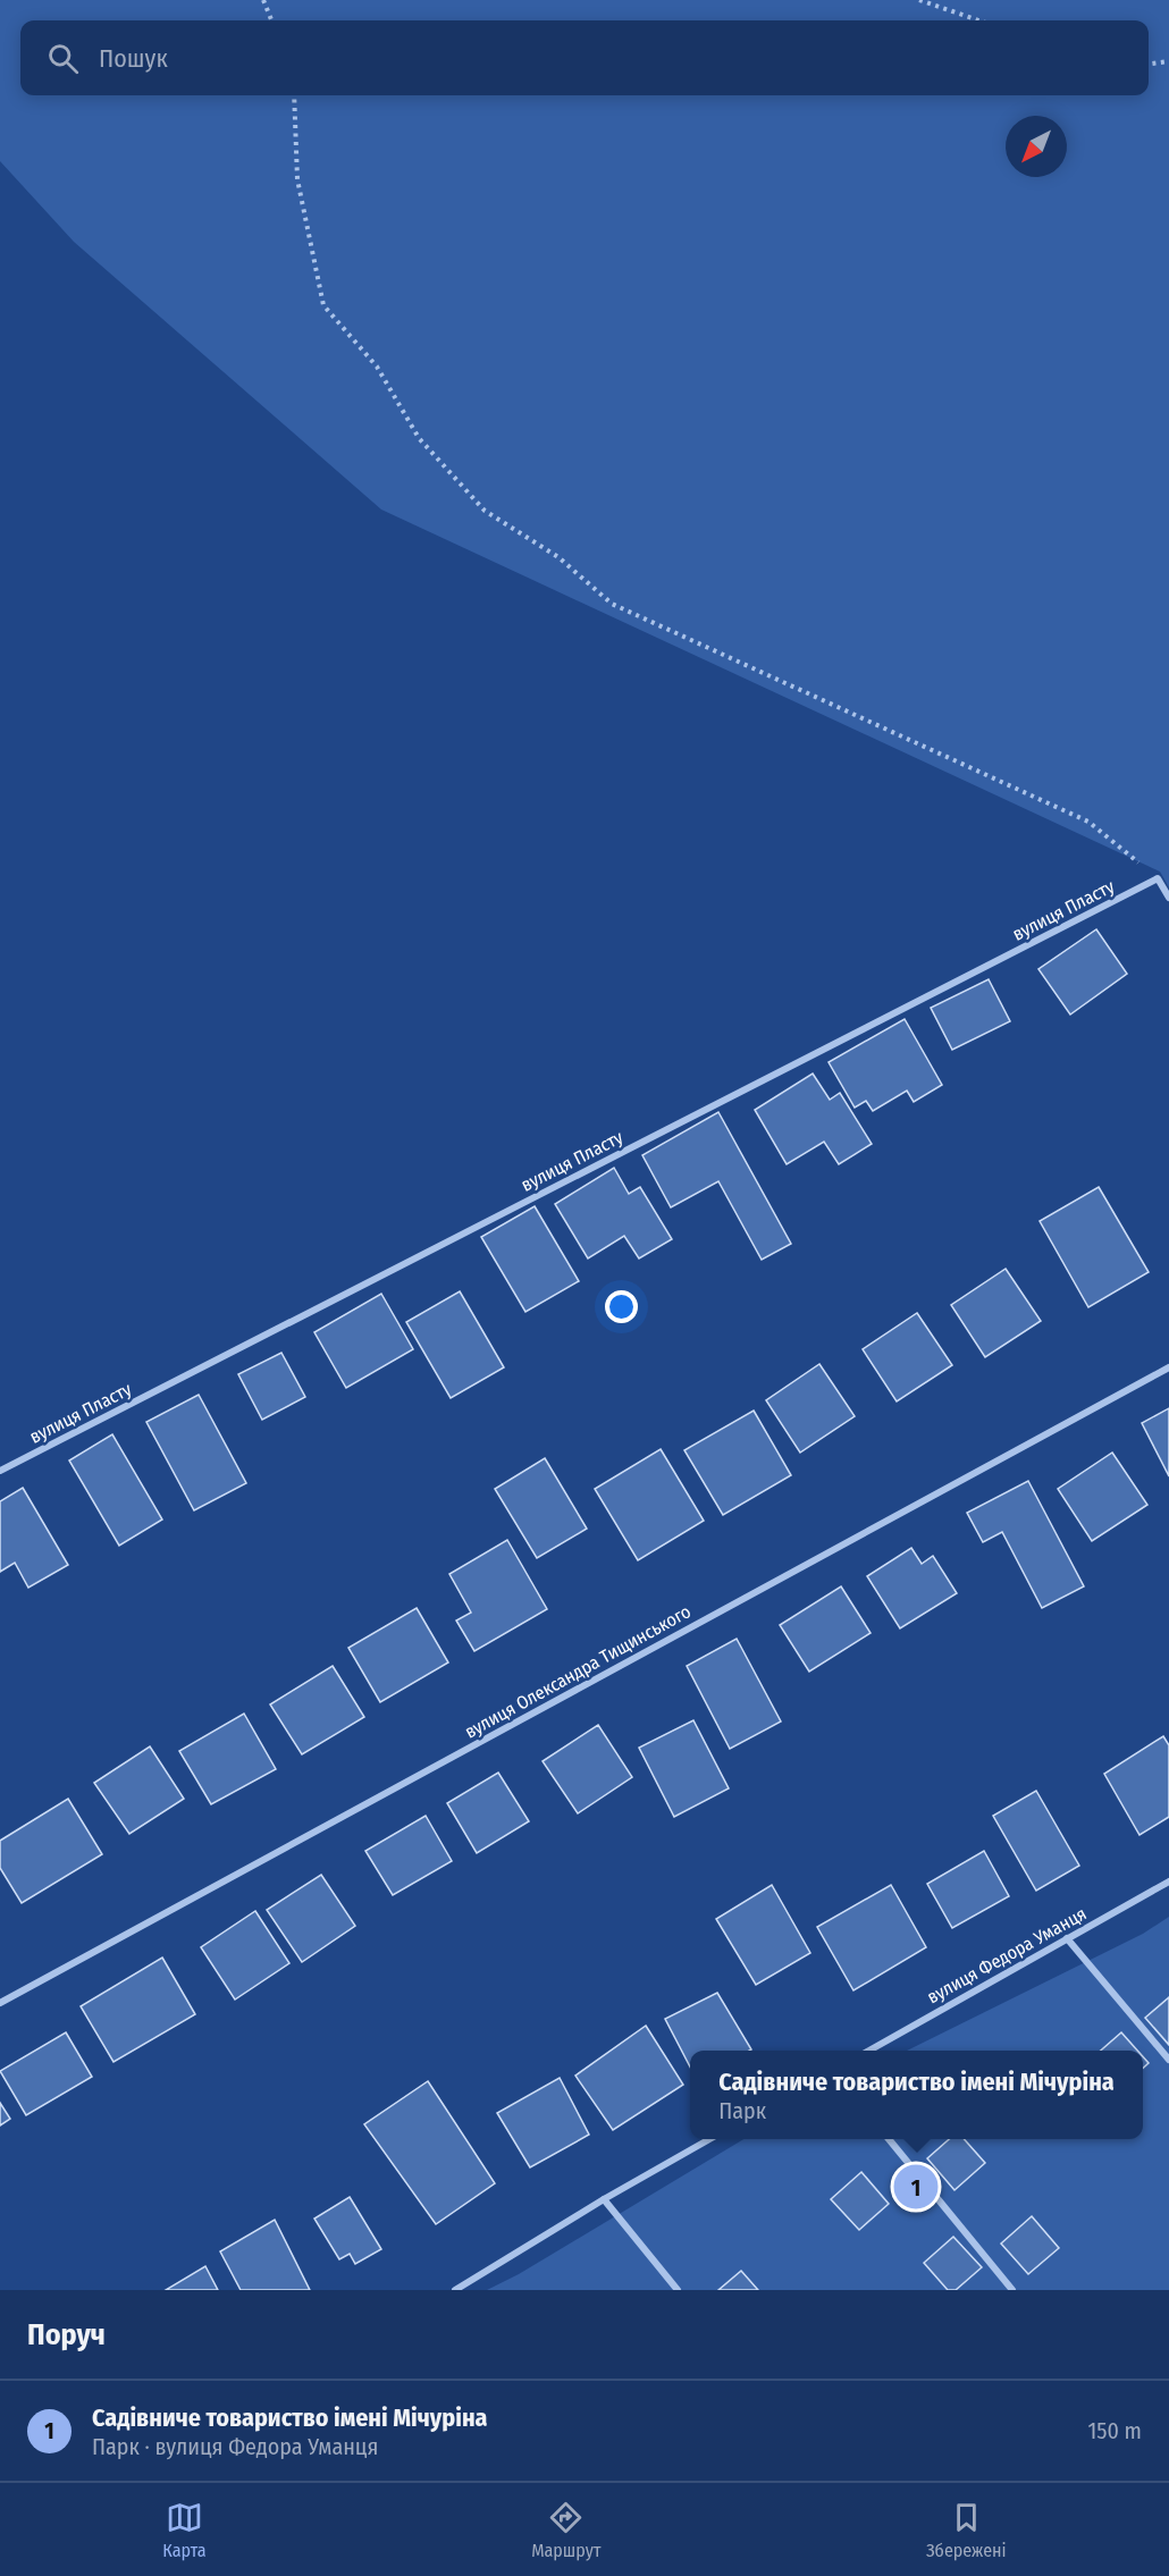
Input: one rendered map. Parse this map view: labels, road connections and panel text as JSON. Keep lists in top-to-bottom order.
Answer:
{
  "streets": {
    "street": ["вулиця Пласту", "вулиця Олександра Тищинського", "вулиця Федора Уманця"]
  },
  "north": "bottom left",
  "page": {
    "search": "Пошук",
    "popup": ["Садівниче товариство імені Мічуріна", "Парк"],
    "pins": "1",
    "heading": "Поруч",
    "list": [
      {
        "mark": "1",
        "name": "Садівниче товариство імені Мічуріна",
        "note": "Парк · вулиця Федора Уманця",
        "value": "150 m"
      }
    ],
    "nav": ["Карта", "Маршрут", "Збережені"]
  }
}
